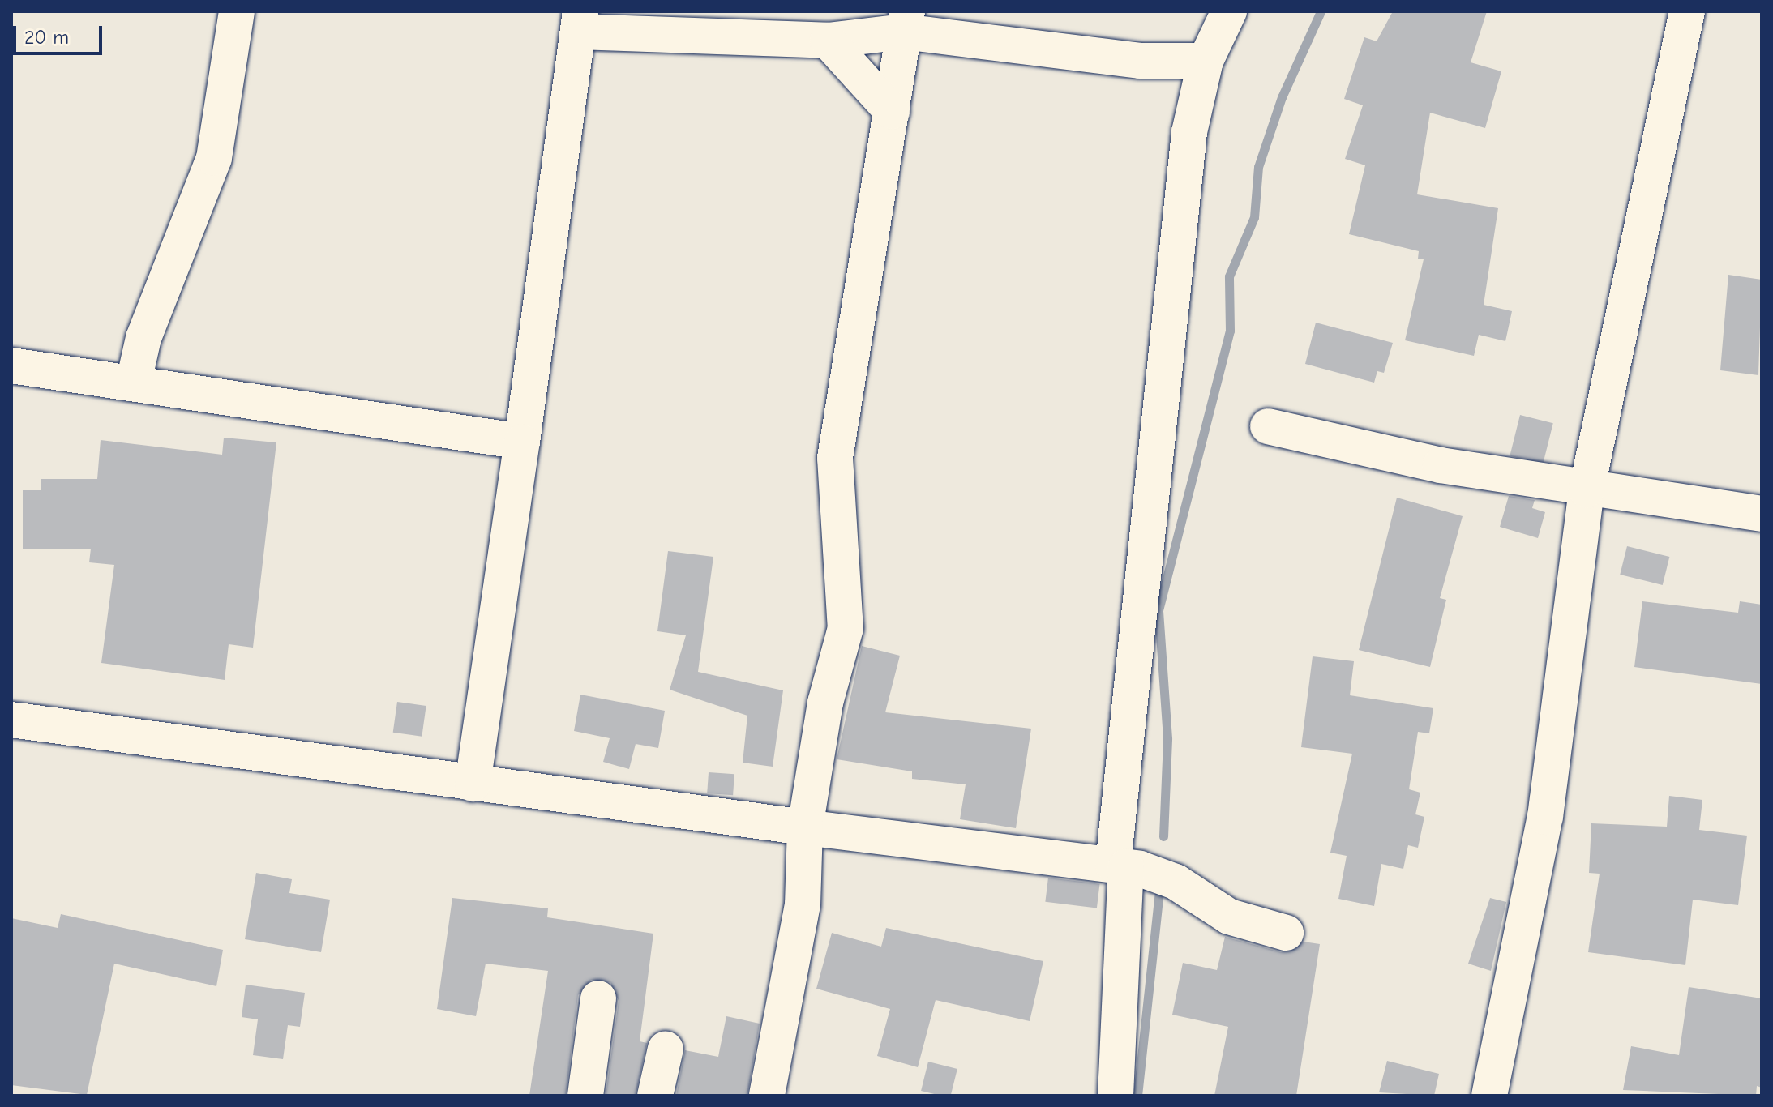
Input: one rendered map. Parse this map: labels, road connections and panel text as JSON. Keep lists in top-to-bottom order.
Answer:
{
  "scale_bar": "20 m"
}
